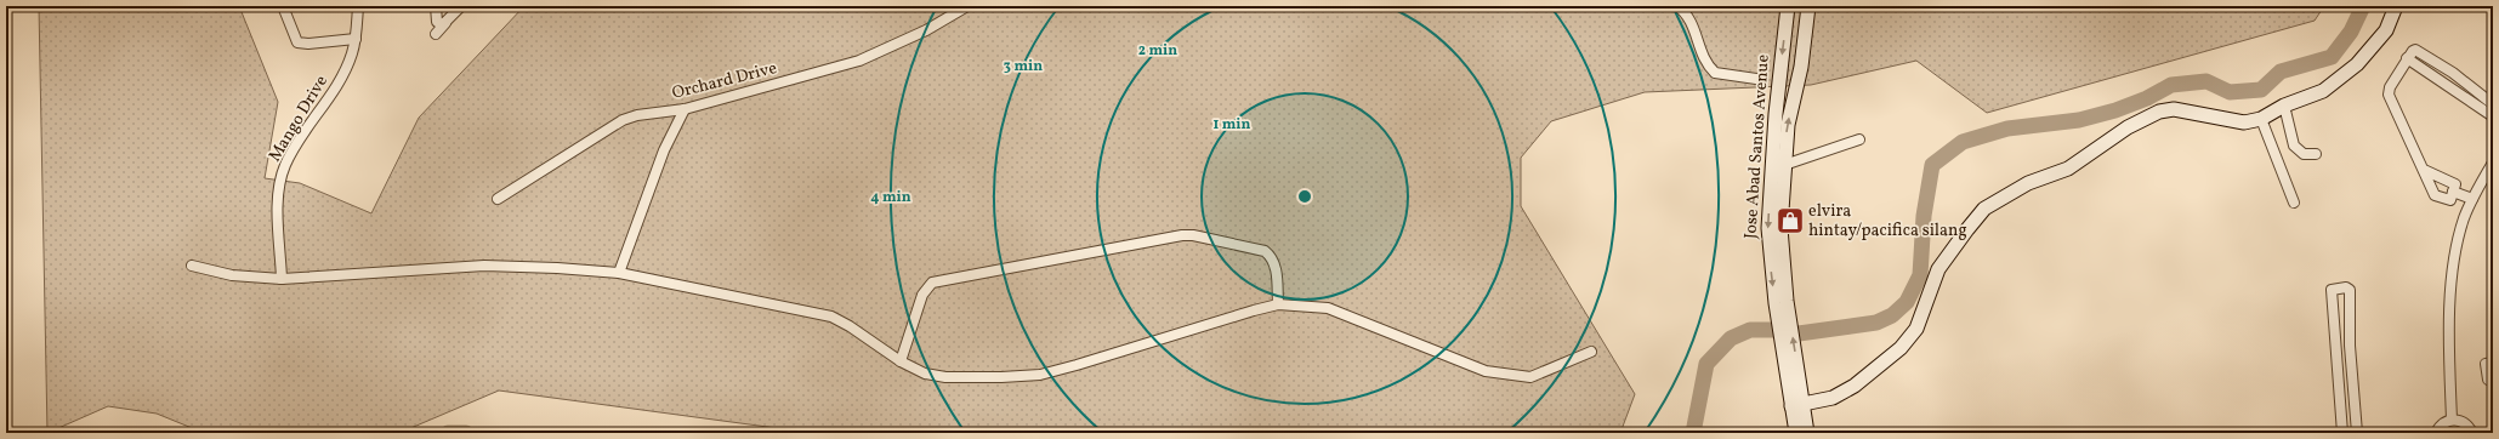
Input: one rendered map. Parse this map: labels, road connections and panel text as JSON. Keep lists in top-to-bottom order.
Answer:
{
  "streets": {
    "street": ["Orchard Drive", "Mango Drive", "Jose Abad Santos Avenue"]
  },
  "places": {
    "shop": ["elvira hintay/pacifica silang"]
  },
  "rings": [
    "2 min",
    "3 min",
    "1 min",
    "4 min"
  ]
}
